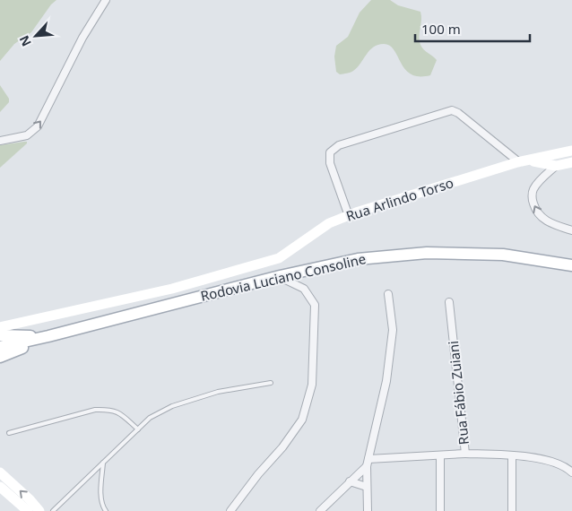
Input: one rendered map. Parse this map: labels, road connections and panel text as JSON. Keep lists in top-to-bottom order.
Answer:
{
  "streets": {
    "main road": ["Rua Arlindo Torso", "Rodovia Luciano Consoline"],
    "street": ["Rua Fábio Zuiani"]
  },
  "scale_bar": "100 m",
  "north": "bottom left"
}
